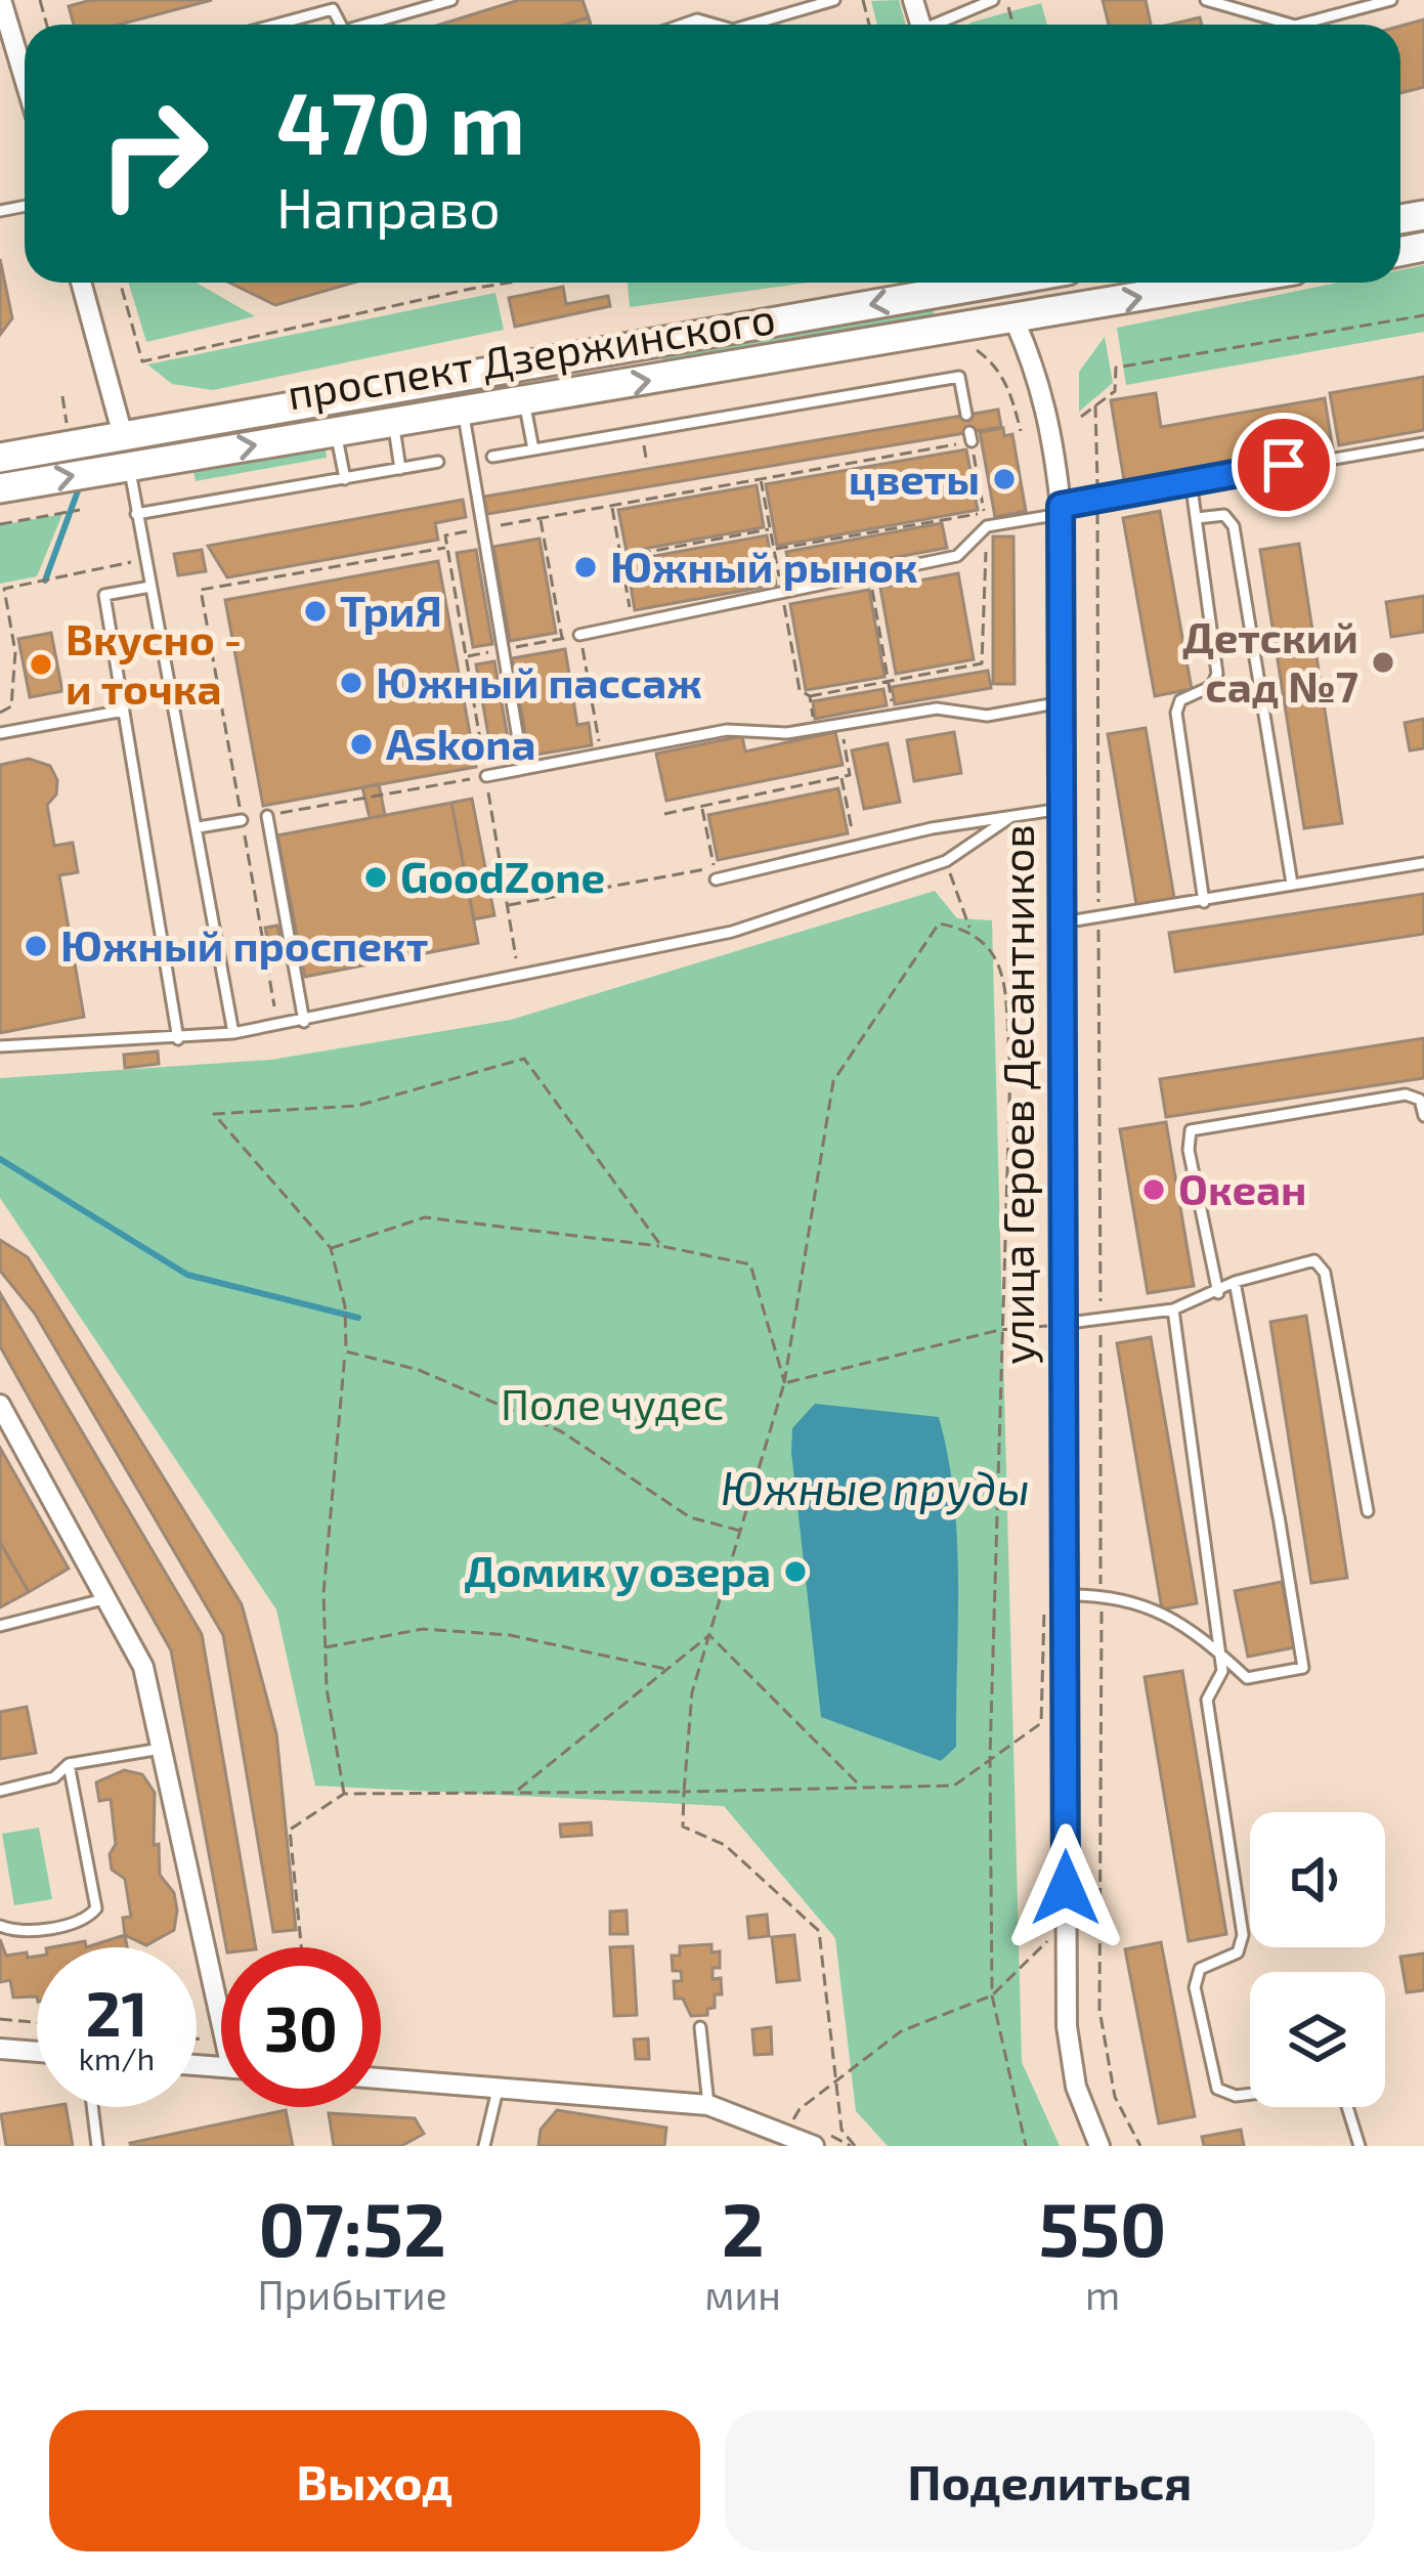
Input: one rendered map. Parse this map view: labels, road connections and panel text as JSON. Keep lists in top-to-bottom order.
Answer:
{
  "streets": {
    "street": ["проспект Дзержинского", "улица Героев Десантников"]
  },
  "crossings": [
    ["проспект Дзержинского", "улица Героев Десантников"]
  ],
  "water": ["Южные пруды"],
  "parks": ["Поле чудес"],
  "places": [
    "цветы",
    "Южный рынок",
    "ТриЯ",
    "Детский сад №7",
    "Вкусно - и точка",
    "Южный пассаж",
    "Askona",
    "GoodZone",
    "Южный проспект",
    "Океан",
    "Домик у озера"
  ],
  "page": {
    "turn": ["470 m", "Направо"],
    "speed": "21 km/h",
    "limit": "30",
    "eta": [
      "07:52",
      "Прибытие",
      "2",
      "мин",
      "550",
      "m"
    ],
    "buttons": ["Выход", "Поделиться"]
  }
}
